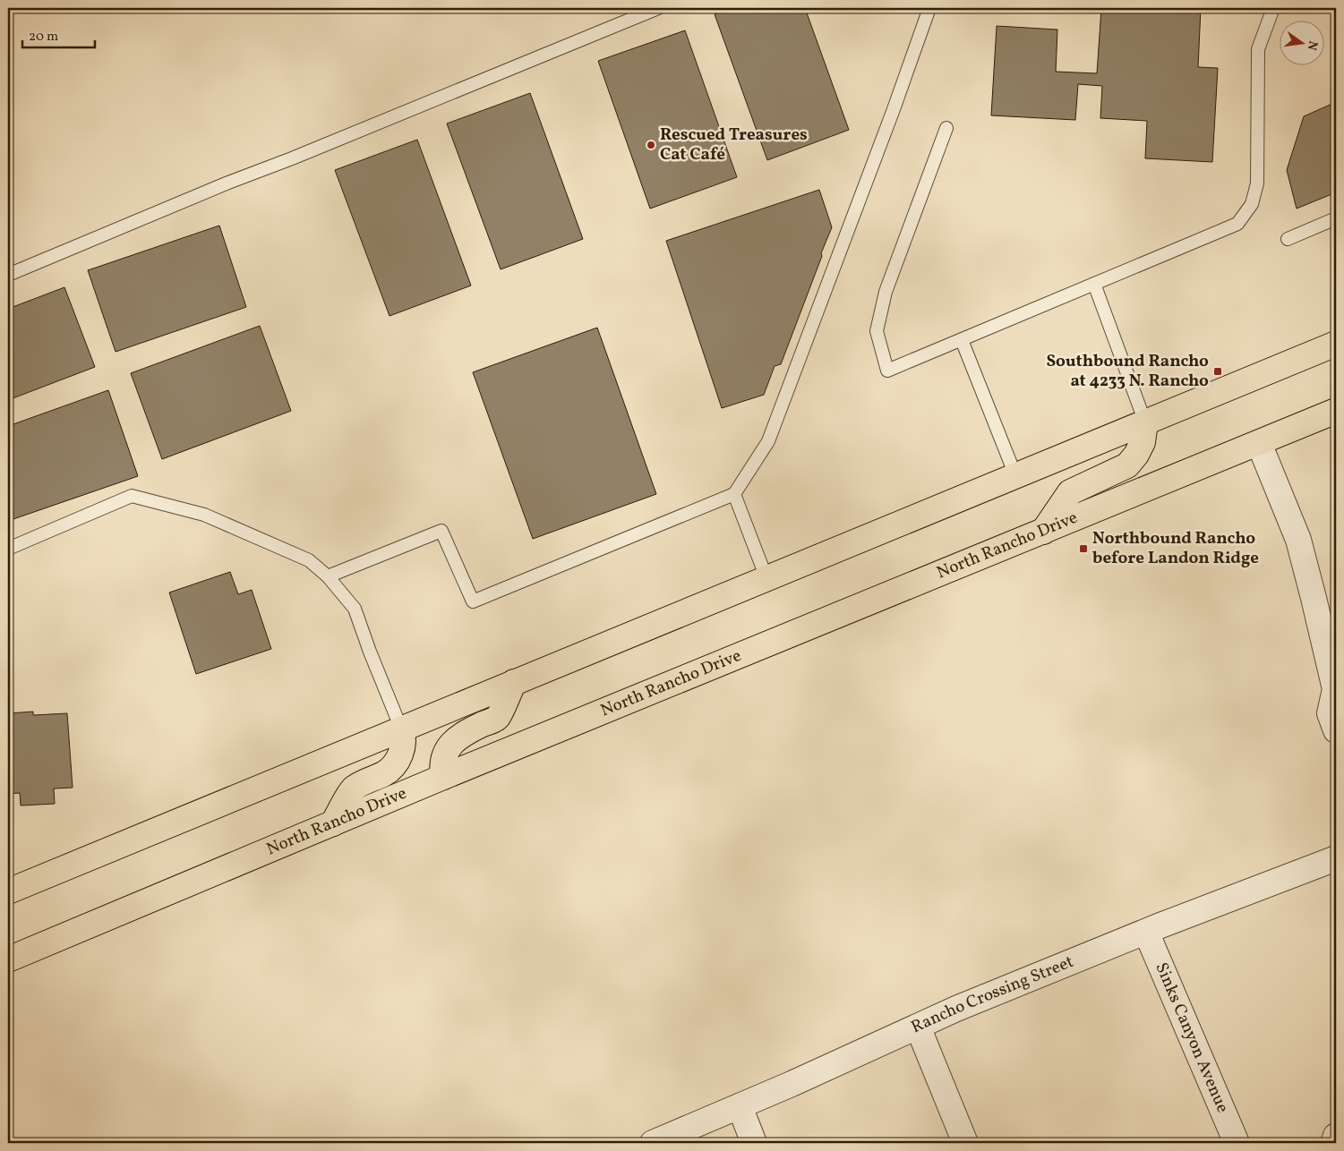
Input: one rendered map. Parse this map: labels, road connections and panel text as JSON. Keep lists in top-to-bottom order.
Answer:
{
  "streets": {
    "main road": ["North Rancho Drive"],
    "street": ["Rancho Crossing Street", "Sinks Canyon Avenue"]
  },
  "crossings": [
    ["Rancho Crossing Street", "Sinks Canyon Avenue"]
  ],
  "places": {
    "other": ["Rescued Treasures Cat Café"],
    "transit": ["Southbound Rancho at 4233 N. Rancho", "Northbound Rancho before Landon Ridge"]
  },
  "scale_bar": "20 m",
  "north": "right"
}
